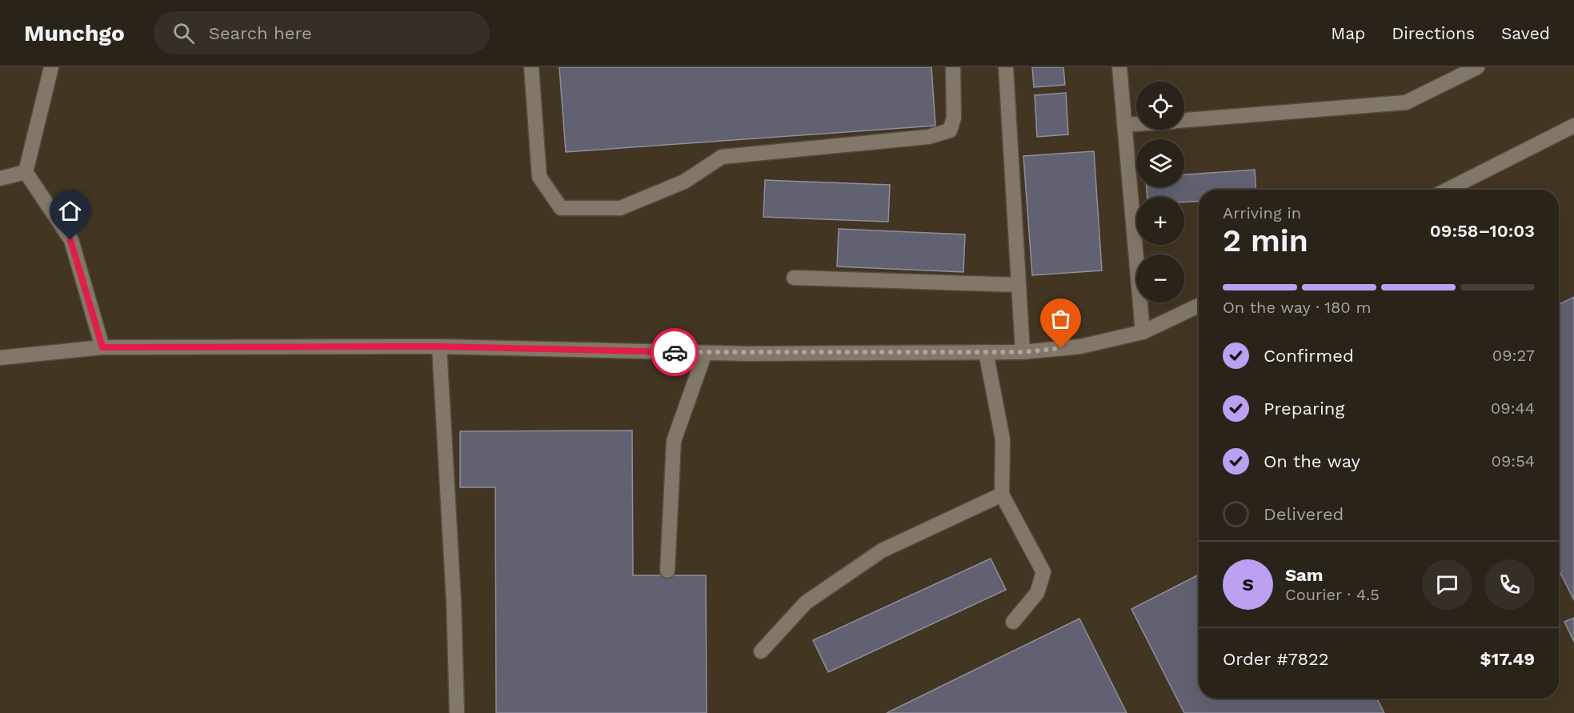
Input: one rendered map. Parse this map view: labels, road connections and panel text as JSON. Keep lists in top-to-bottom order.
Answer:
{
  "page": {
    "header": "Munchgo",
    "search": "Search here",
    "nav": ["Map", "Directions", "Saved"],
    "map_buttons": ["+", "−"],
    "heading": ["2 min", "Arriving in", "09:58–10:03"],
    "panel": [
      "Sam",
      "Courier · 4.5",
      "Order #7822",
      "$17.49"
    ],
    "bar": "On the way · 180 m",
    "list": [
      ["Confirmed", "09:27"],
      ["Preparing", "09:44"],
      ["On the way", "09:54"],
      "Delivered"
    ],
    "round": "S"
  }
}
